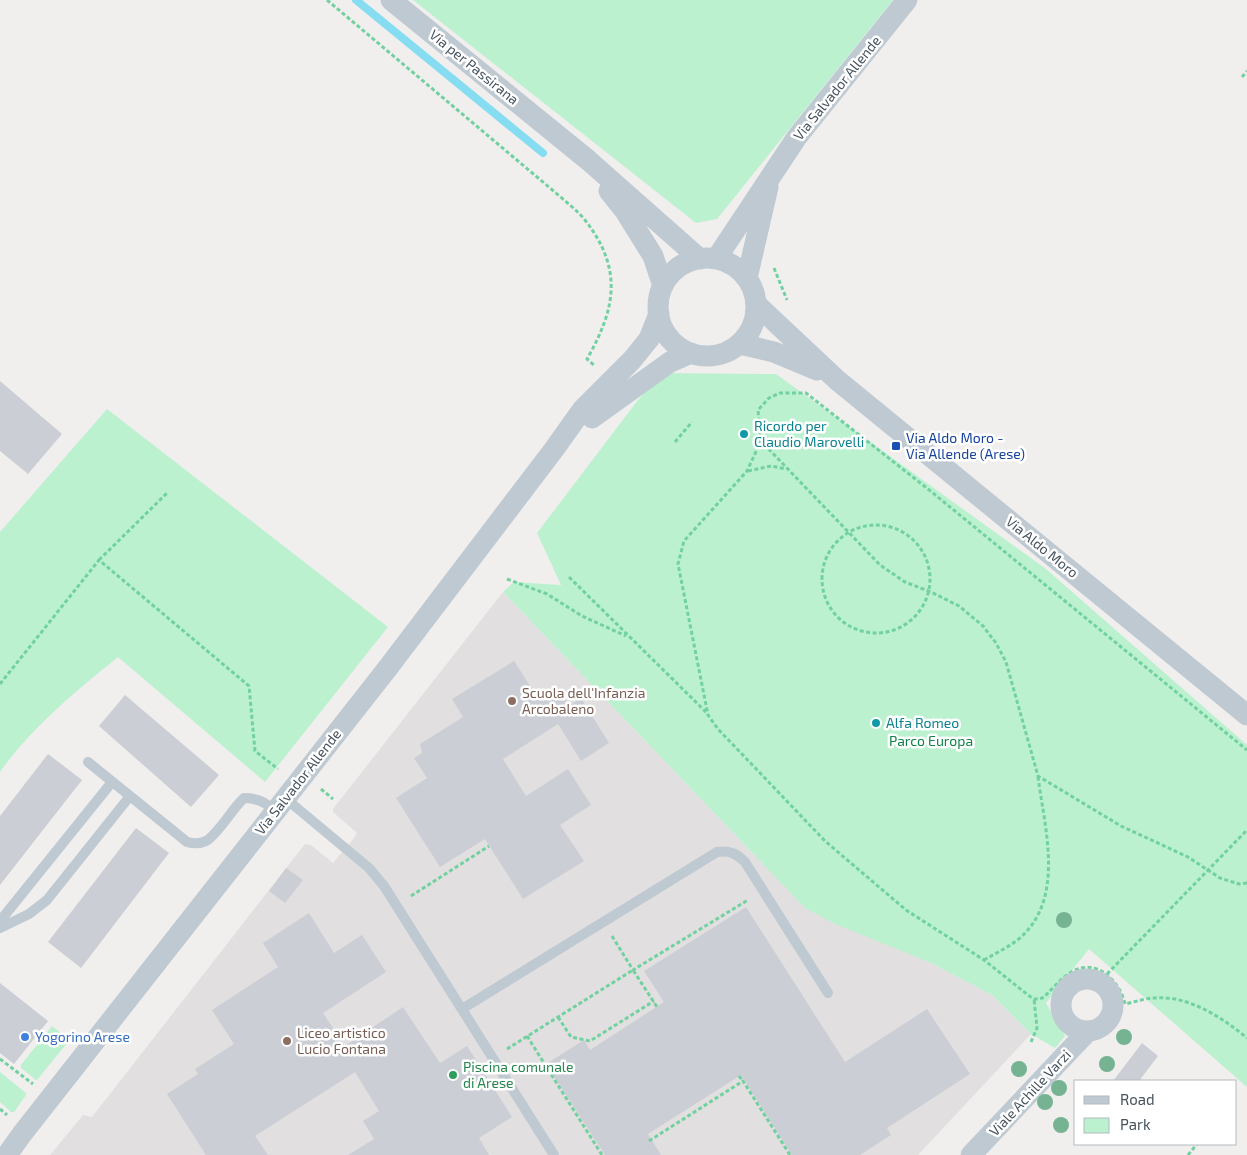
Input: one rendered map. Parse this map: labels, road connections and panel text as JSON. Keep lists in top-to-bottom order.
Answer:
{
  "streets": {
    "street": [
      "Via per Passirana",
      "Via Salvador Allende",
      "Via Aldo Moro",
      "Viale Achille Varzi"
    ]
  },
  "crossings": [
    ["Via per Passirana", "Via Salvador Allende"],
    ["Via per Passirana", "Via Aldo Moro"],
    ["Via Salvador Allende", "Via Aldo Moro"]
  ],
  "parks": ["Parco Europa"],
  "places": {
    "other": [
      "Ricordo per Claudio Marovelli",
      "Scuola dell'Infanzia Arcobaleno",
      "Alfa Romeo",
      "Yogorino Arese",
      "Liceo artistico Lucio Fontana",
      "Piscina comunale di Arese"
    ],
    "transit": ["Via Aldo Moro - Via Allende (Arese)"]
  },
  "legend": ["Road", "Park"]
}
